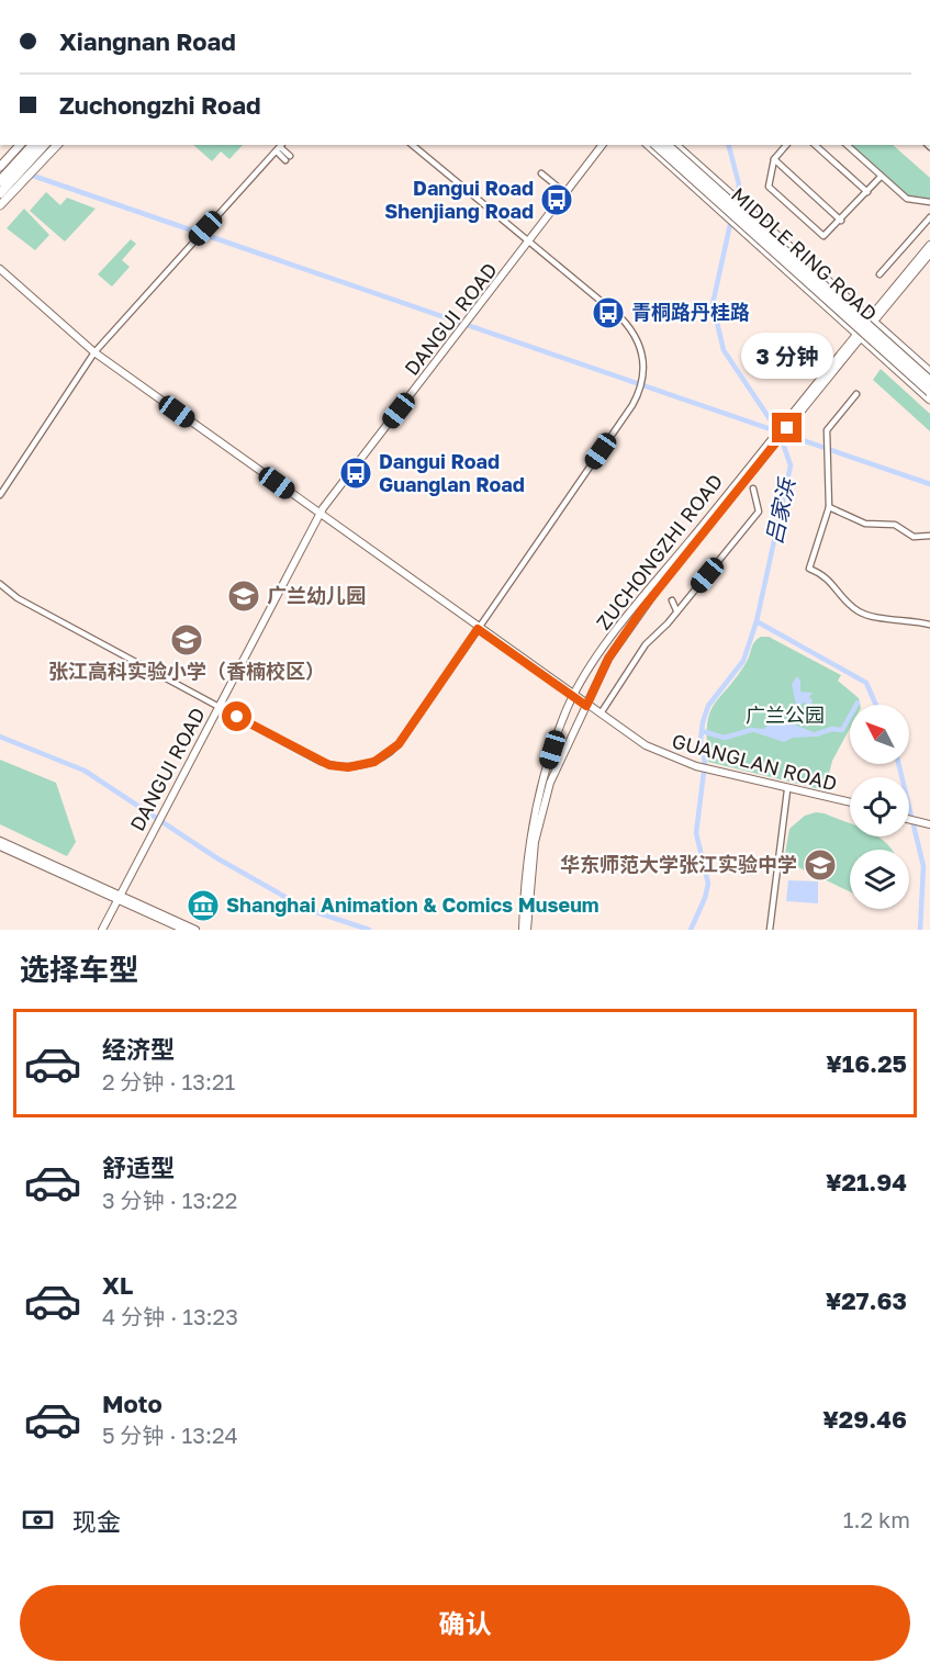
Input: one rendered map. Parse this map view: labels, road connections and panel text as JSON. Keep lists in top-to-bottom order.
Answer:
{
  "streets": {
    "highway": ["MIDDLE RING ROAD"],
    "street": ["DANGUI ROAD", "ZUCHONGZHI ROAD", "GUANGLAN ROAD"]
  },
  "crossings": [
    ["DANGUI ROAD", "GUANGLAN ROAD"],
    ["ZUCHONGZHI ROAD", "GUANGLAN ROAD"]
  ],
  "water": ["吕家浜"],
  "parks": ["广兰公园"],
  "places": {
    "bus stop": ["Dangui Road Shenjiang Road", "青桐路丹桂路", "Dangui Road Guanglan Road"],
    "school or university": ["广兰幼儿园", "张江高科实验小学（香楠校区）", "华东师范大学张江实验中学"],
    "museum": ["Shanghai Animation & Comics Museum"]
  },
  "north": "top left",
  "page": {
    "banner": ["Xiangnan Road", "Zuchongzhi Road"],
    "bubble": "3 分钟",
    "heading": "选择车型",
    "list": [
      {
        "name": "经济型",
        "note": "2 分钟 · 13:21",
        "value": "¥16.25"
      },
      {
        "name": "舒适型",
        "note": "3 分钟 · 13:22",
        "value": "¥21.94"
      },
      {
        "name": "XL",
        "note": "4 分钟 · 13:23",
        "value": "¥27.63"
      },
      {
        "name": "Moto",
        "note": "5 分钟 · 13:24",
        "value": "¥29.46"
      }
    ],
    "pay": ["现金", "1.2 km"],
    "buttons": "确认"
  }
}
